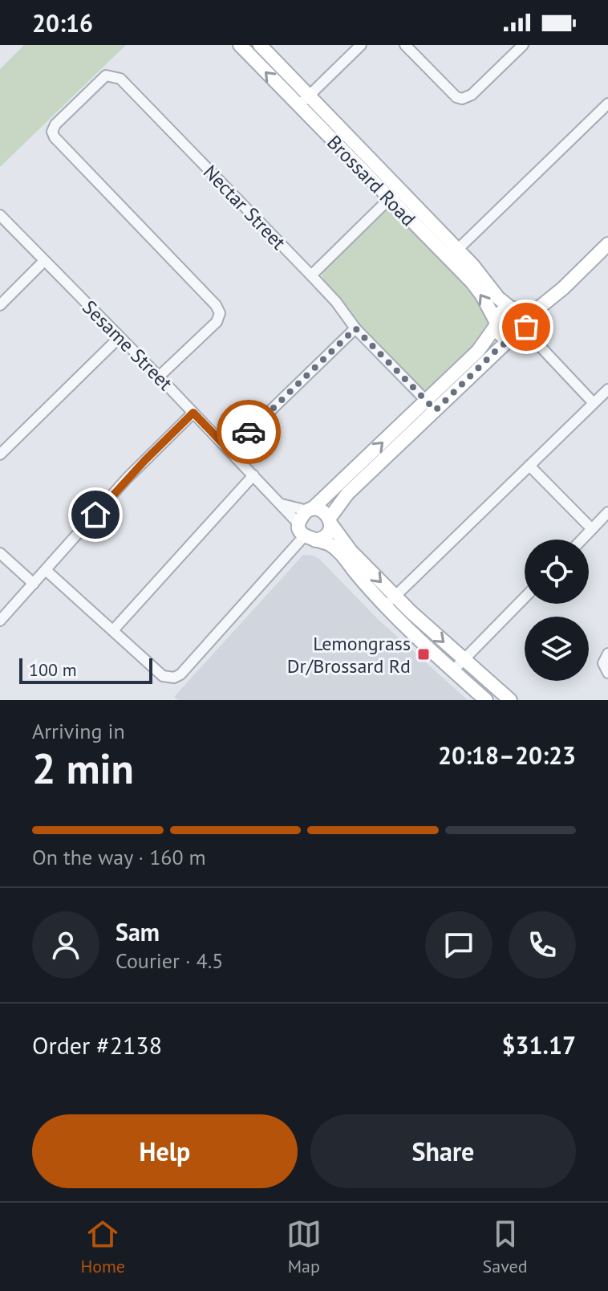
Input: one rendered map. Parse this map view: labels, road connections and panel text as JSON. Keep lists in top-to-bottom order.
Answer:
{
  "streets": {
    "street": ["Brossard Road", "Nectar Street", "Sesame Street"]
  },
  "crossings": [
    ["Nectar Street", "Sesame Street"]
  ],
  "places": {
    "transit": ["Lemongrass Dr/Brossard Rd"]
  },
  "scale_bar": "100 m",
  "page": {
    "status": "20:16",
    "scale": "100 m",
    "heading": ["2 min", "Arriving in", "20:18–20:23"],
    "panel": [
      "Sam",
      "Courier · 4.5",
      "Order #2138",
      "$31.17"
    ],
    "bar": "On the way · 160 m",
    "buttons": ["Help", "Share"],
    "tabs": ["Home", "Map", "Saved"]
  }
}
